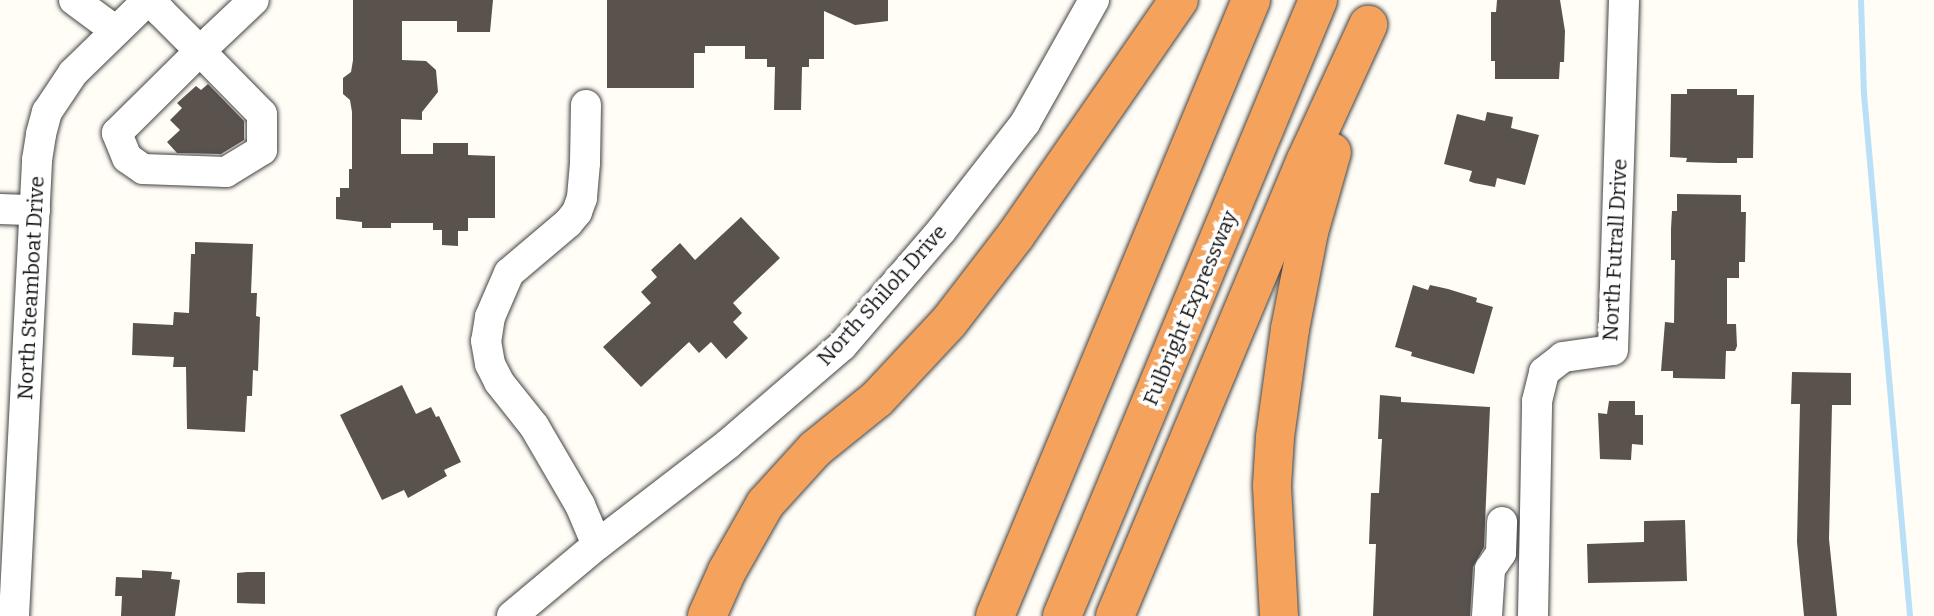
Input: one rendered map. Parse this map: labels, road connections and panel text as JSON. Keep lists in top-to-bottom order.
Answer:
{
  "streets": {
    "highway": ["Fulbright Expressway"],
    "street": ["North Futrall Drive", "North Steamboat Drive", "North Shiloh Drive"]
  }
}
